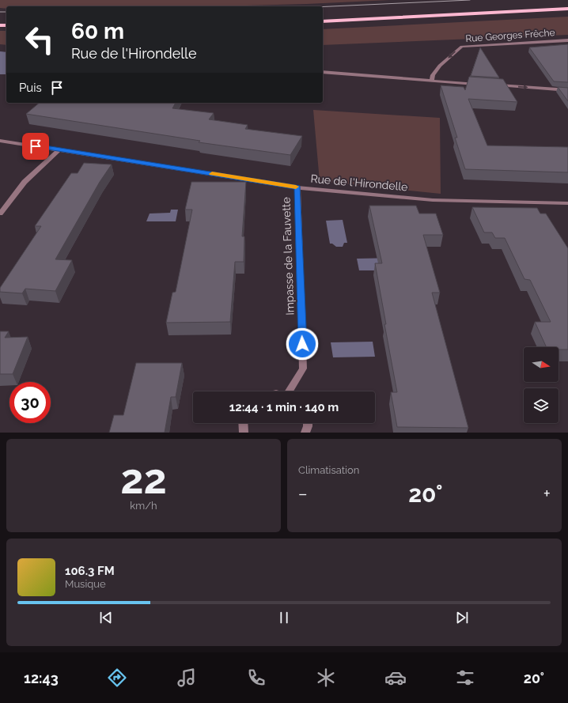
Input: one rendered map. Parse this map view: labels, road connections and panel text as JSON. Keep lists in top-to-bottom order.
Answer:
{
  "streets": {
    "street": ["Rue Georges Frêche", "Rue de l'Hirondelle", "Impasse de la Fauvette"]
  },
  "crossings": [
    ["Rue de l'Hirondelle", "Impasse de la Fauvette"]
  ],
  "north": "right",
  "page": {
    "turn": ["60 m", "Rue de l'Hirondelle"],
    "then": "Puis",
    "limit": "30",
    "trip": "12:44 · 1 min · 140 m",
    "tile": [
      ["22", "km/h"],
      "Climatisation"
    ],
    "heat": ["−", "20°", "+"],
    "song": ["106.3 FM", "Musique"],
    "tabs": ["12:43", "20°"]
  }
}
